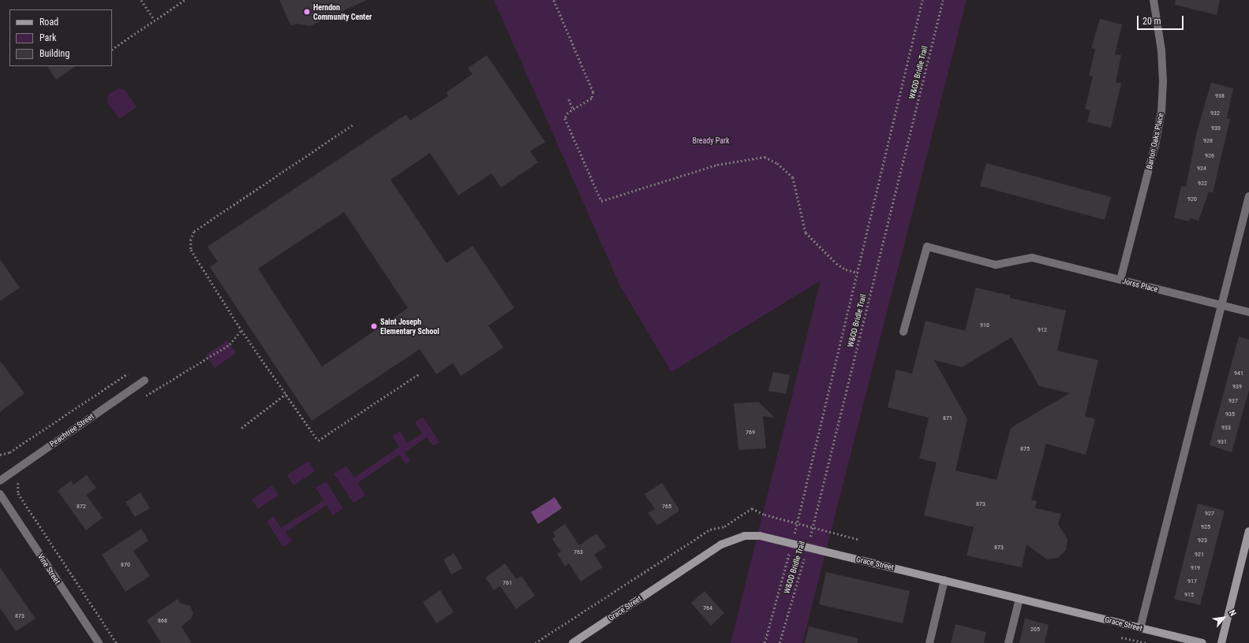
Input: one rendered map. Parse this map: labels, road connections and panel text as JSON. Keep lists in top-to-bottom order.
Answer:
{
  "streets": {
    "street": [
      "Barton Oaks Place",
      "Jorss Place",
      "Peachtree Street",
      "Grace Street",
      "Vine Street"
    ],
    "path": ["W&OD Bridle Trail"]
  },
  "crossings": [
    ["W&OD Bridle Trail", "Grace Street"],
    ["Barton Oaks Place", "Jorss Place"]
  ],
  "parks": ["Bready Park"],
  "places": ["Herndon Community Center", "Saint Joseph Elementary School"],
  "house_numbers": [
    "938",
    "932",
    "930",
    "928",
    "926",
    "924",
    "922",
    "920",
    "910",
    "912",
    "941",
    "939",
    "937",
    "935",
    "871",
    "933",
    "769",
    "931",
    "875",
    "873",
    "872",
    "765",
    "927",
    "925",
    "923",
    "873",
    "763",
    "921",
    "870",
    "919",
    "917",
    "761",
    "915",
    "764",
    "873",
    "868",
    "205"
  ],
  "legend": ["Road", "Park", "Building"],
  "scale_bar": "20 m",
  "north": "top right"
}
